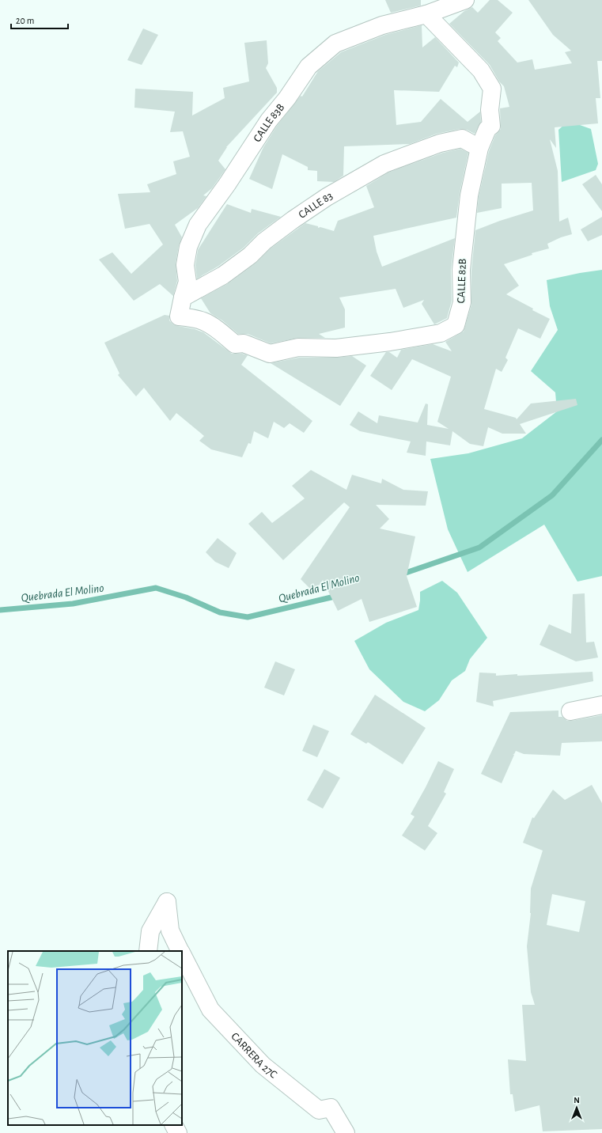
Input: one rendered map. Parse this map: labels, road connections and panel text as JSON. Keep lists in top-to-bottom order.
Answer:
{
  "streets": {
    "street": [
      "CALLE 83B",
      "CALLE 83",
      "CALLE 82B",
      "CARRERA 27C"
    ]
  },
  "crossings": [
    ["CALLE 83B", "CALLE 83"],
    ["CALLE 83B", "CALLE 82B"],
    ["CALLE 83", "CALLE 82B"]
  ],
  "water": ["Quebrada El Molino"],
  "scale_bar": "20 m",
  "north": "top"
}
